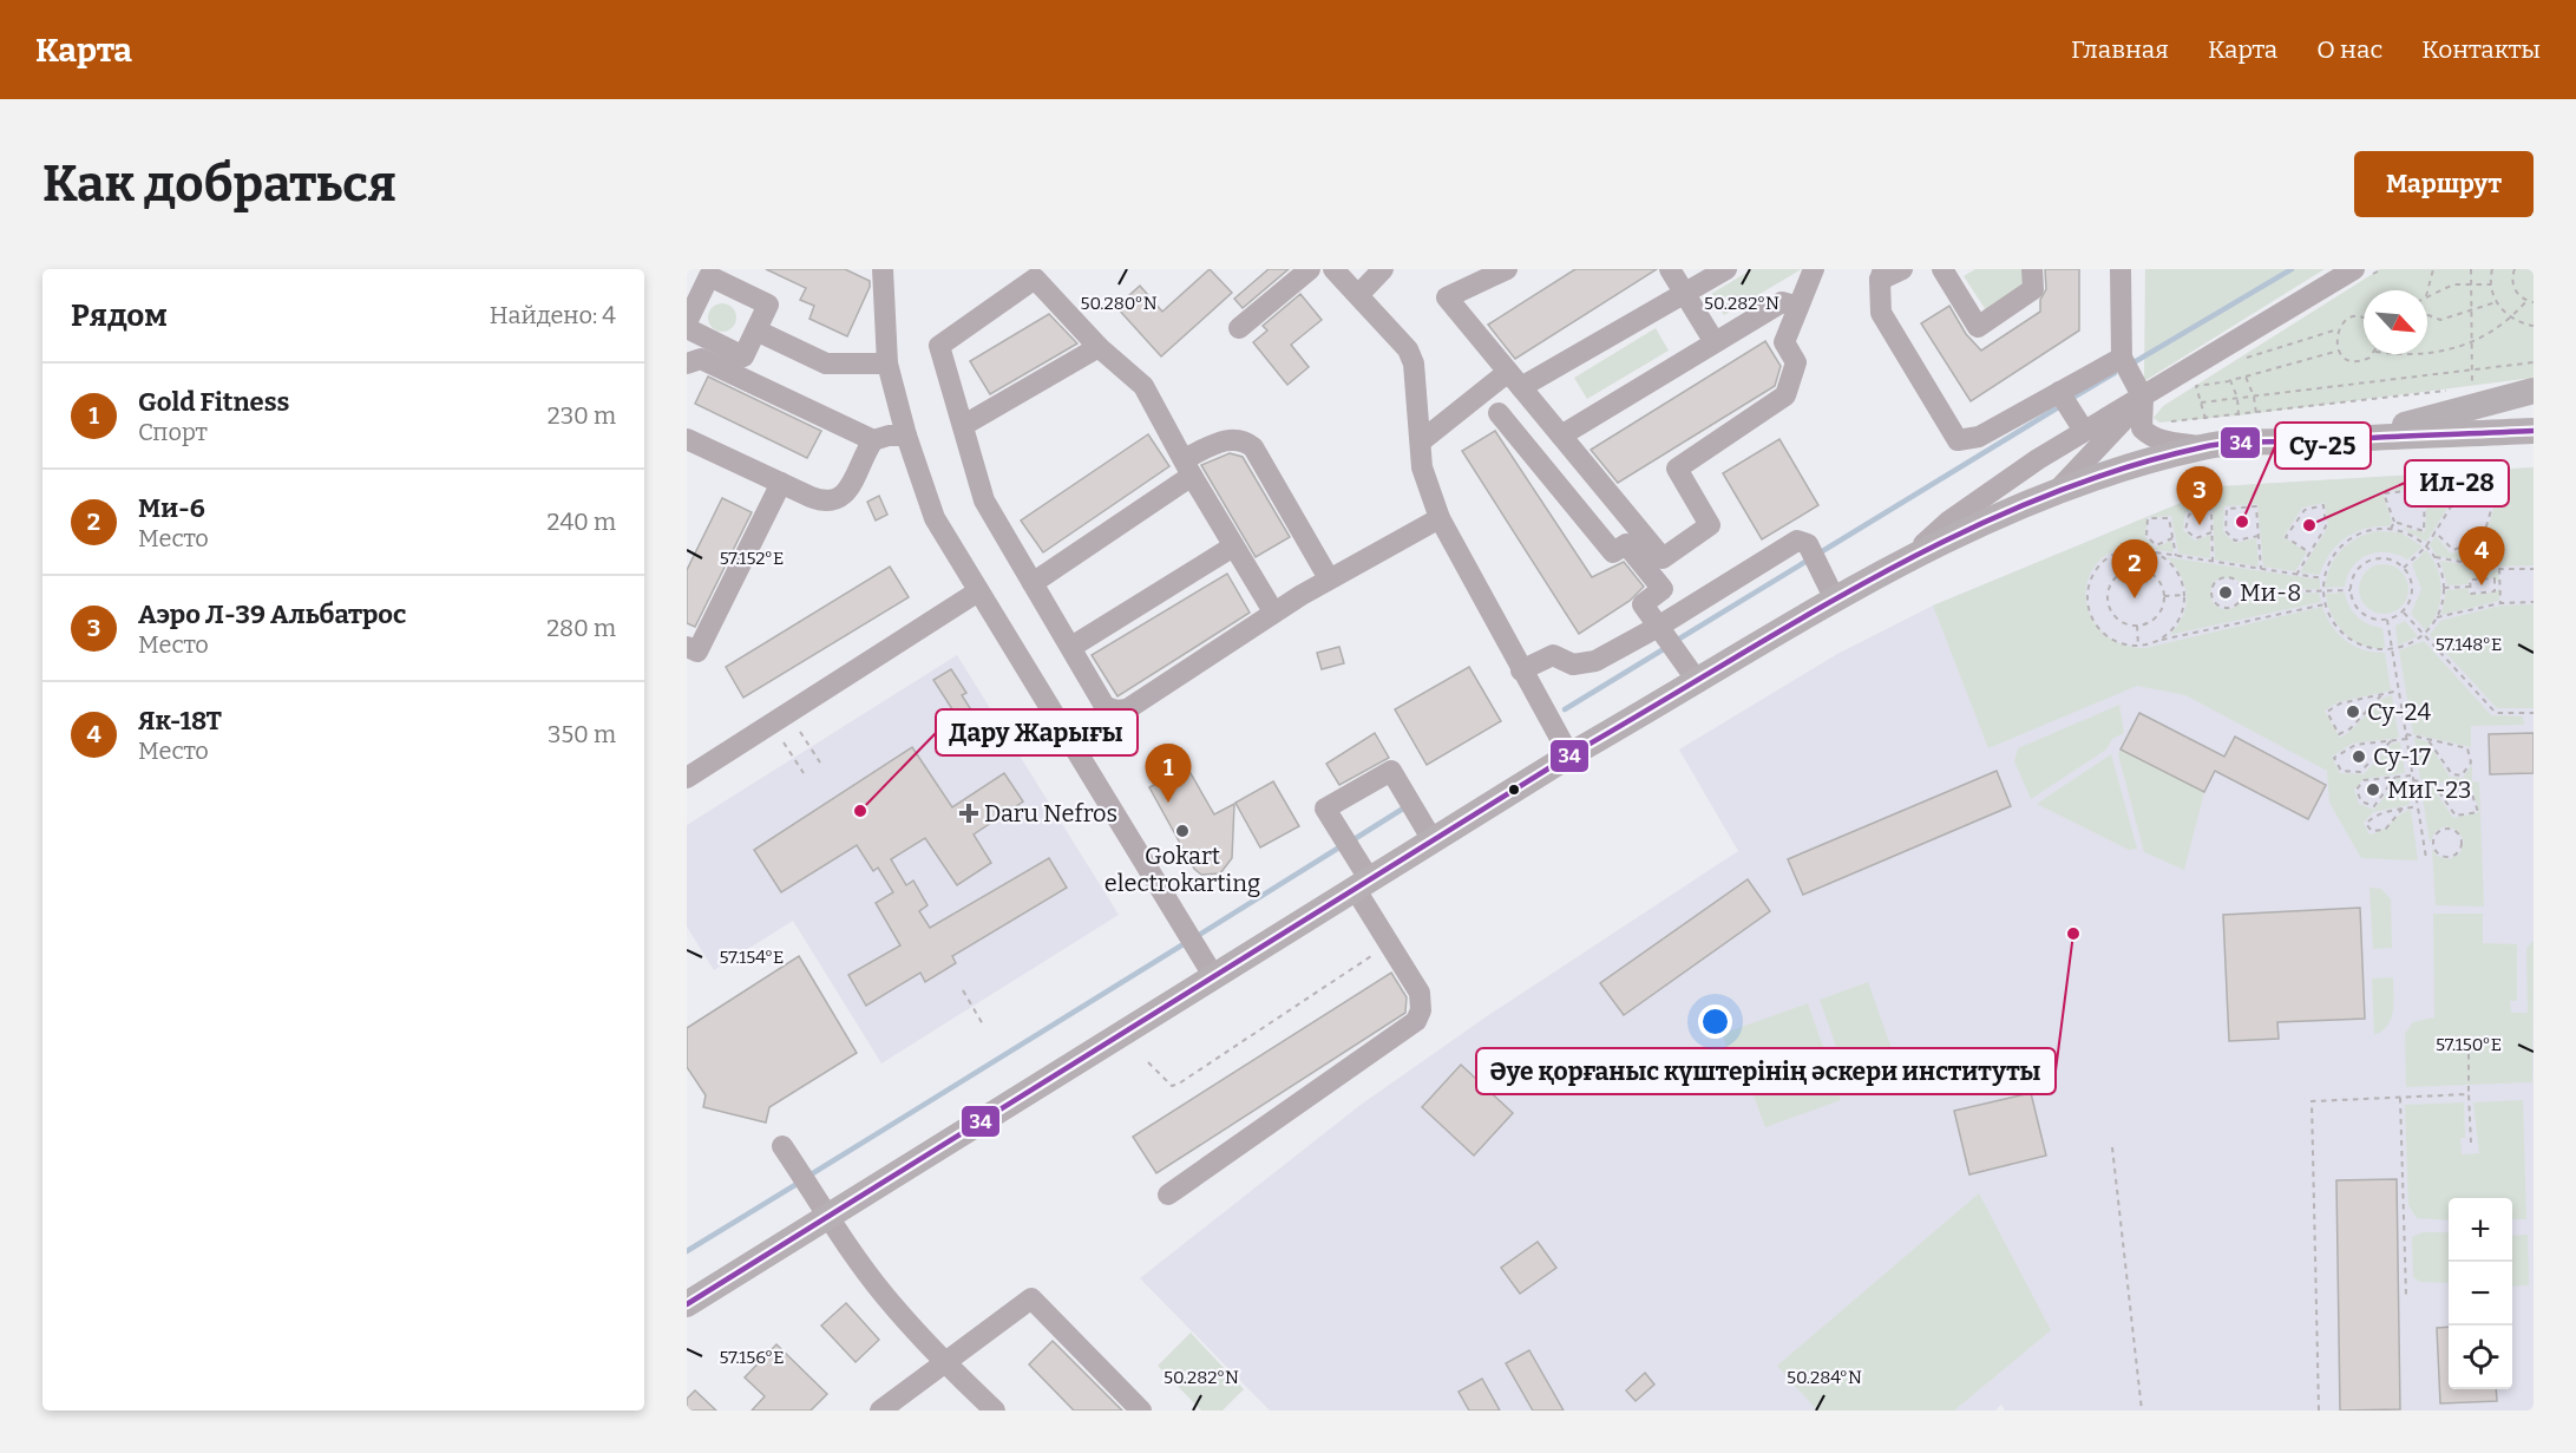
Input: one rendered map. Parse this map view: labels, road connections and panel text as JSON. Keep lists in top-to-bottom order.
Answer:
{
  "places": {
    "other": [
      "Су-25",
      "Ил-28",
      "Ми-8",
      "Су-24",
      "Су-17",
      "МиГ-23",
      "Дару Жарығы",
      "Gokart electrokarting",
      "Әуе қорғаныс күштерінің әскери институты"
    ],
    "health": ["Daru Nefros"]
  },
  "lines": ["transit line 34"],
  "north": "bottom right",
  "page": {
    "header": "Карта",
    "nav": [
      "Главная",
      "Карта",
      "О нас",
      "Контакты"
    ],
    "buttons": "Маршрут",
    "title": "Как добраться",
    "heading": ["Рядом", "Найдено: 4"],
    "list": [
      {
        "mark": "1",
        "name": "Gold Fitness",
        "note": "Спорт",
        "value": "230 m"
      },
      {
        "mark": "2",
        "name": "Ми-6",
        "note": "Место",
        "value": "240 m"
      },
      {
        "mark": "3",
        "name": "Аэро Л-39 Альбатрос",
        "note": "Место",
        "value": "280 m"
      },
      {
        "mark": "4",
        "name": "Як-18Т",
        "note": "Место",
        "value": "350 m"
      }
    ],
    "pins": [
      "3",
      "4",
      "2",
      "1"
    ],
    "map_buttons": ["+", "−"]
  },
  "coordinates": [
    "50.280°N",
    "50.282°N",
    "57.152°E",
    "57.148°E",
    "57.154°E",
    "57.150°E",
    "57.156°E",
    "50.284°N"
  ]
}
